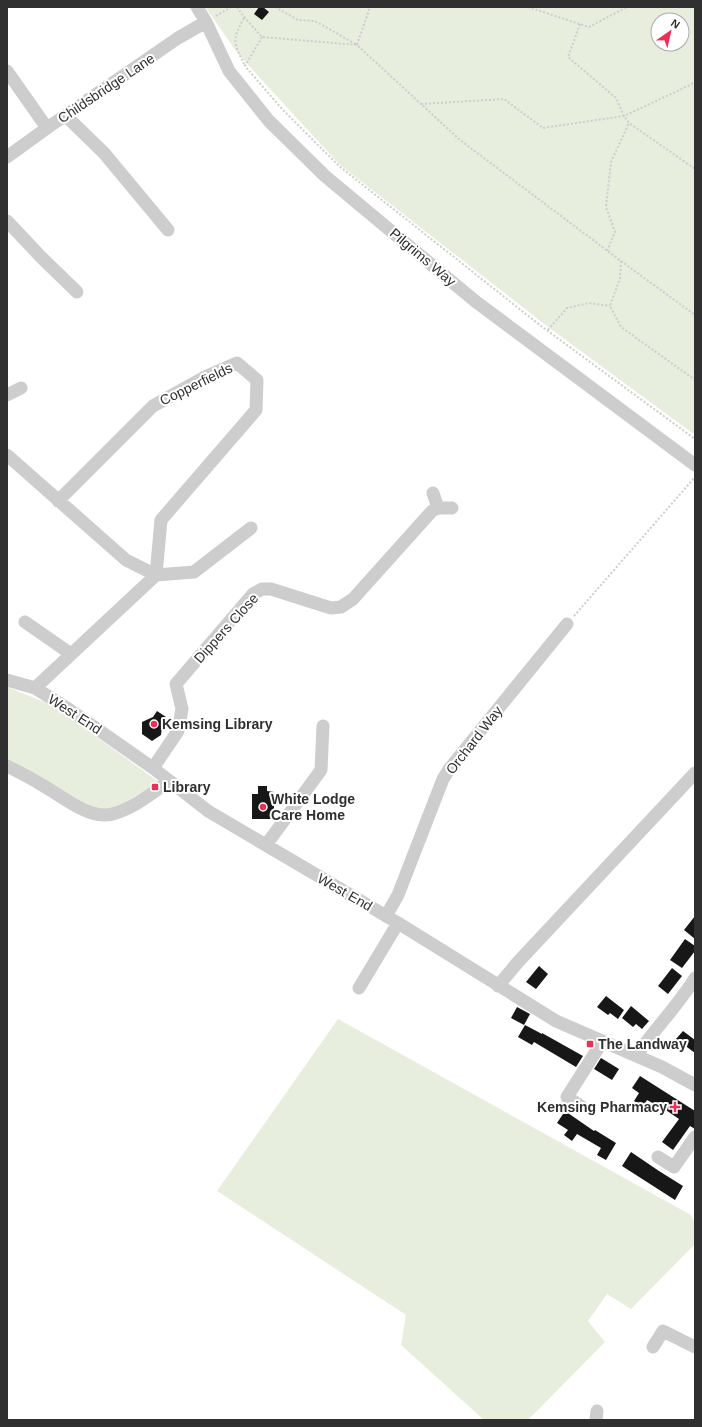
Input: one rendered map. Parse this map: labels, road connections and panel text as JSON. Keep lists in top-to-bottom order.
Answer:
{
  "streets": {
    "street": [
      "Childsbridge Lane",
      "Pilgrims Way",
      "Copperfields",
      "Dippers Close",
      "West End",
      "Orchard Way"
    ]
  },
  "crossings": [
    ["Childsbridge Lane", "Pilgrims Way"],
    ["Dippers Close", "West End"],
    ["West End", "Orchard Way"]
  ],
  "places": {
    "other": ["Kemsing Library", "White Lodge Care Home"],
    "transit": ["Library", "The Landway"],
    "health": ["Kemsing Pharmacy"]
  },
  "north": "top right"
}
